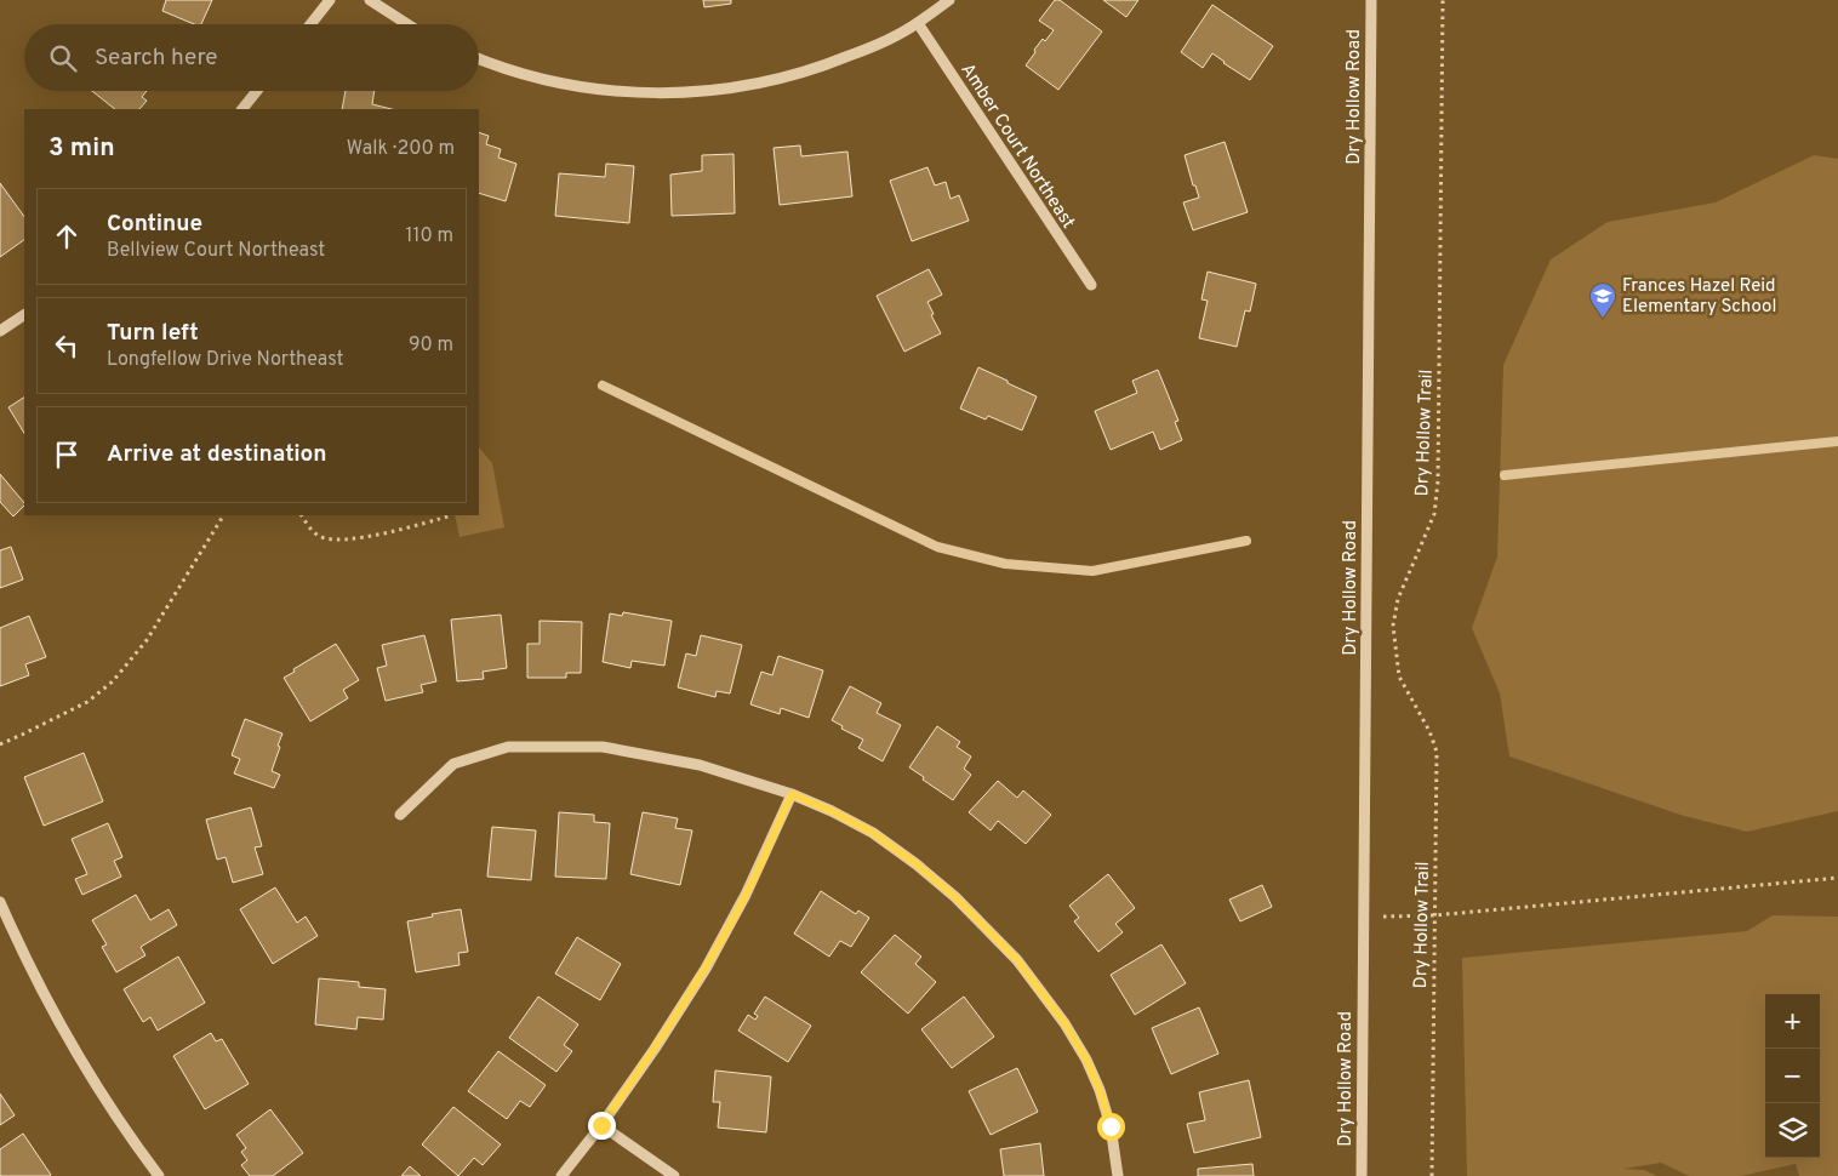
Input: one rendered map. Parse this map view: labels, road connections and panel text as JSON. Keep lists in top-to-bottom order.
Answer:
{
  "streets": {
    "street": ["Dry Hollow Road", "Amber Court Northeast"],
    "path": ["Dry Hollow Trail"]
  },
  "places": {
    "school or university": ["Frances Hazel Reid Elementary School"]
  },
  "page": {
    "search": "Search here",
    "heading": ["3 min", "Walk · 200 m"],
    "list": [
      ["Continue", "Bellview Court Northeast", "110 m"],
      ["Turn left", "Longfellow Drive Northeast", "90 m"],
      "Arrive at destination"
    ],
    "map_buttons": ["+", "−"]
  }
}
